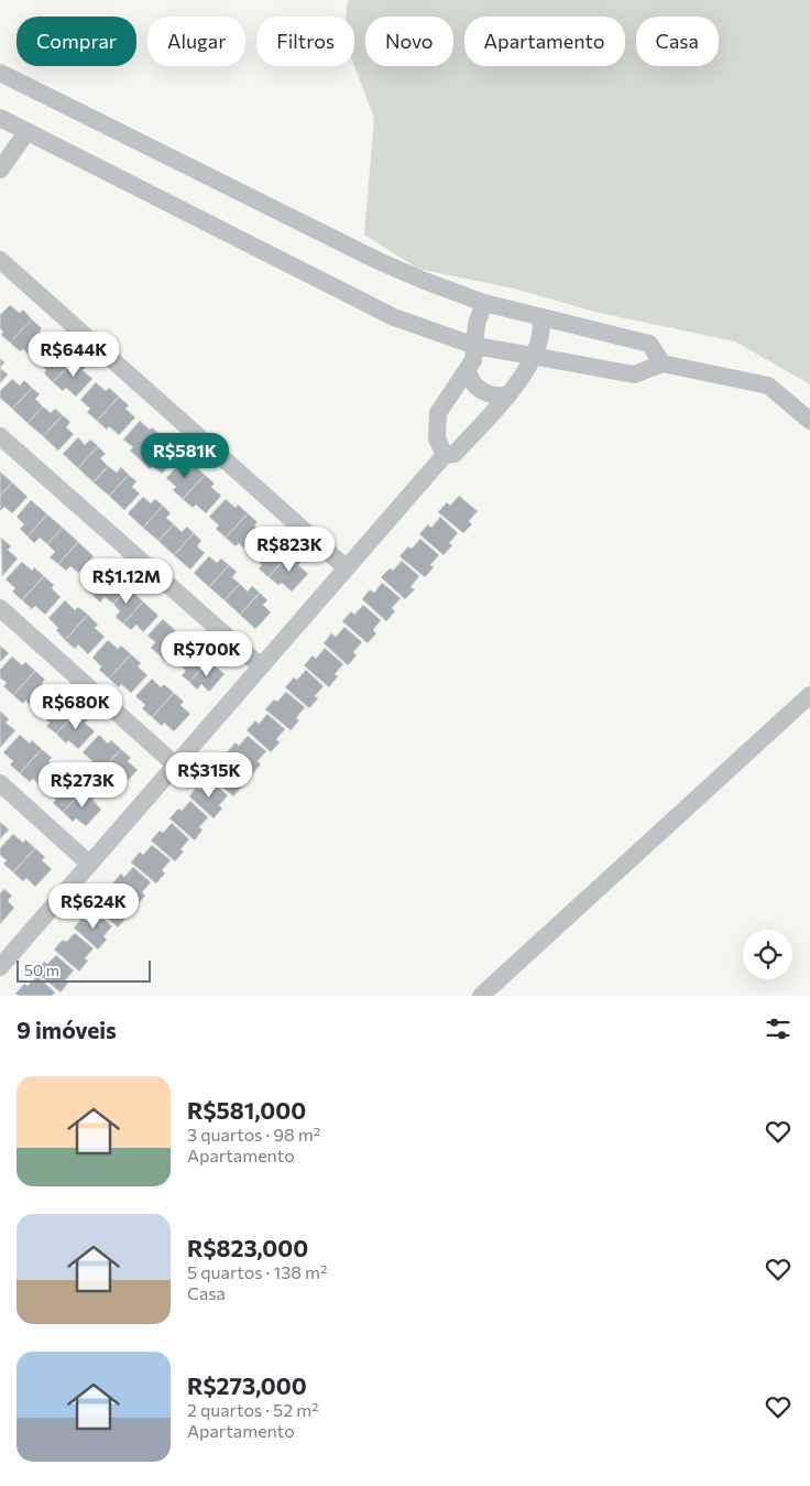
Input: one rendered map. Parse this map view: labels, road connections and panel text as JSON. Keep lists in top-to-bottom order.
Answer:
{
  "scale_bar": "50 m",
  "page": {
    "chip": [
      "Comprar",
      "Alugar",
      "Filtros",
      "Novo",
      "Apartamento",
      "Casa"
    ],
    "price": [
      "R$644K",
      "R$581K",
      "R$823K",
      "R$1.12M",
      "R$700K",
      "R$680K",
      "R$315K",
      "R$273K",
      "R$624K"
    ],
    "scale": "50 m",
    "heading": "9 imóveis",
    "list": [
      {
        "name": "R$581,000",
        "note": "3 quartos · 98 m² · Apartamento"
      },
      {
        "name": "R$823,000",
        "note": "5 quartos · 138 m² · Casa"
      },
      {
        "name": "R$273,000",
        "note": "2 quartos · 52 m² · Apartamento"
      }
    ]
  }
}
